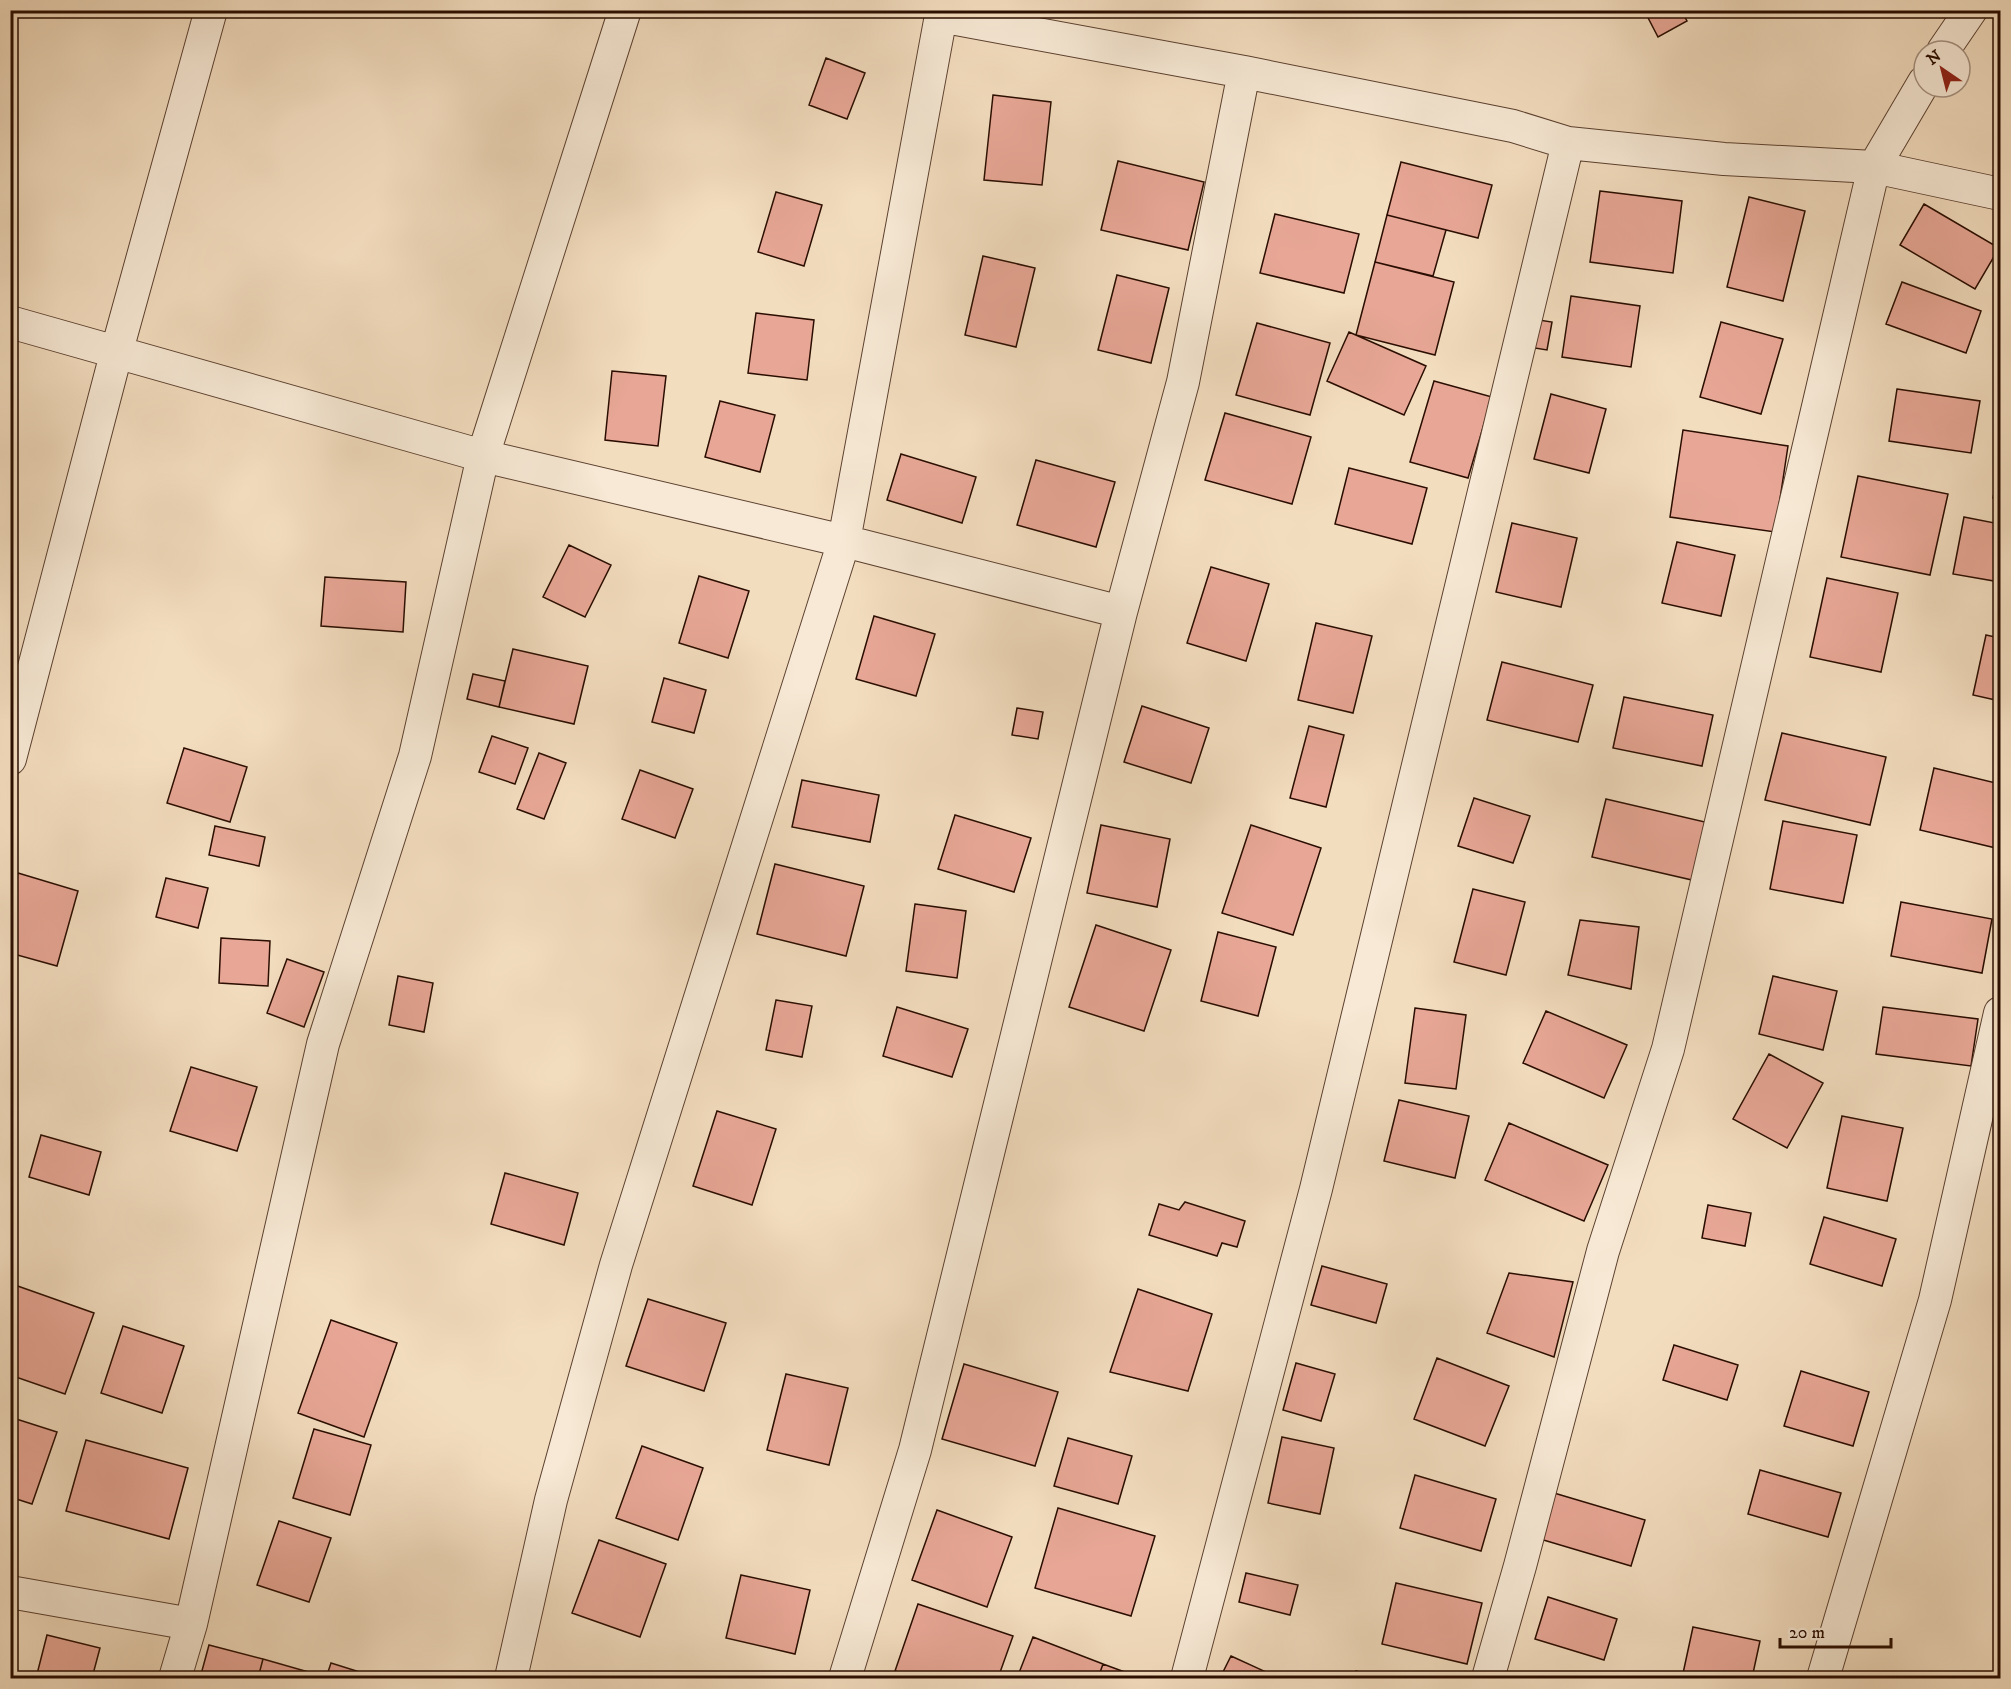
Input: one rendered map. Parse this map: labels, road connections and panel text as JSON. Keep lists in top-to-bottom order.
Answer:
{
  "scale_bar": "20 m",
  "north": "top left"
}
